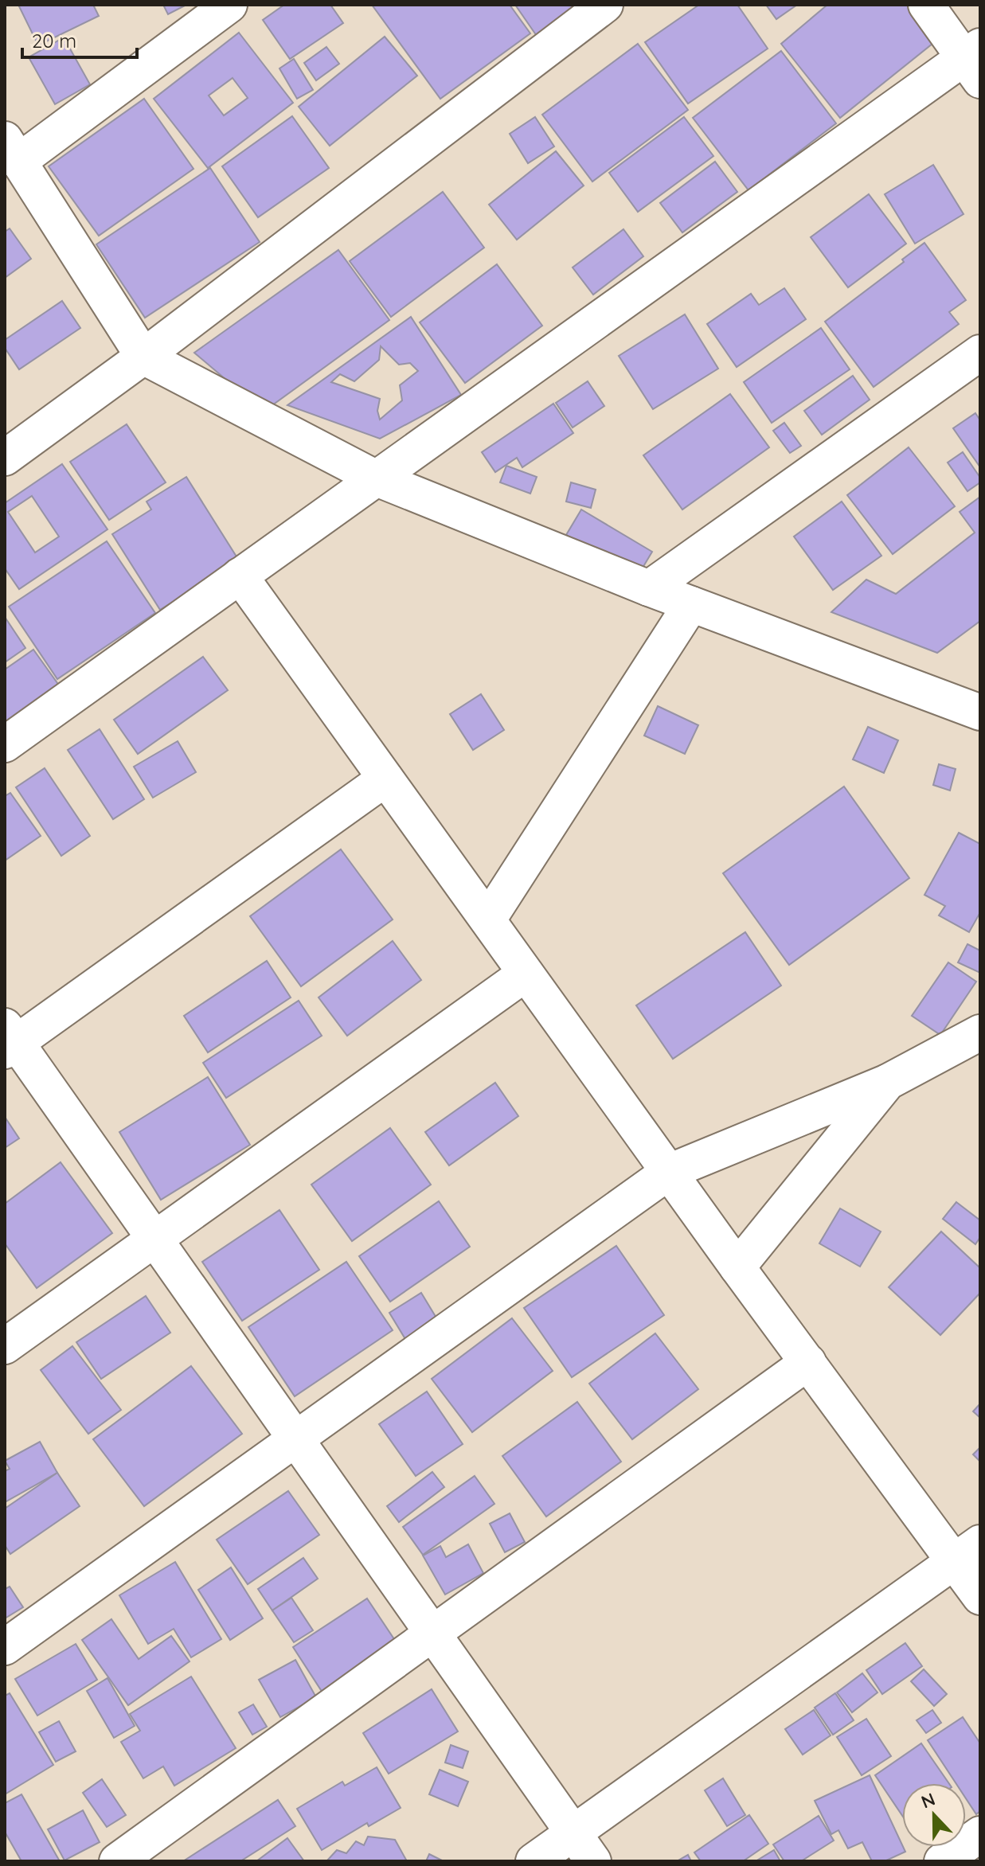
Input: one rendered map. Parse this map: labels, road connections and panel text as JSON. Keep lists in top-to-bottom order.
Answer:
{
  "scale_bar": "20 m",
  "north": "top"
}
